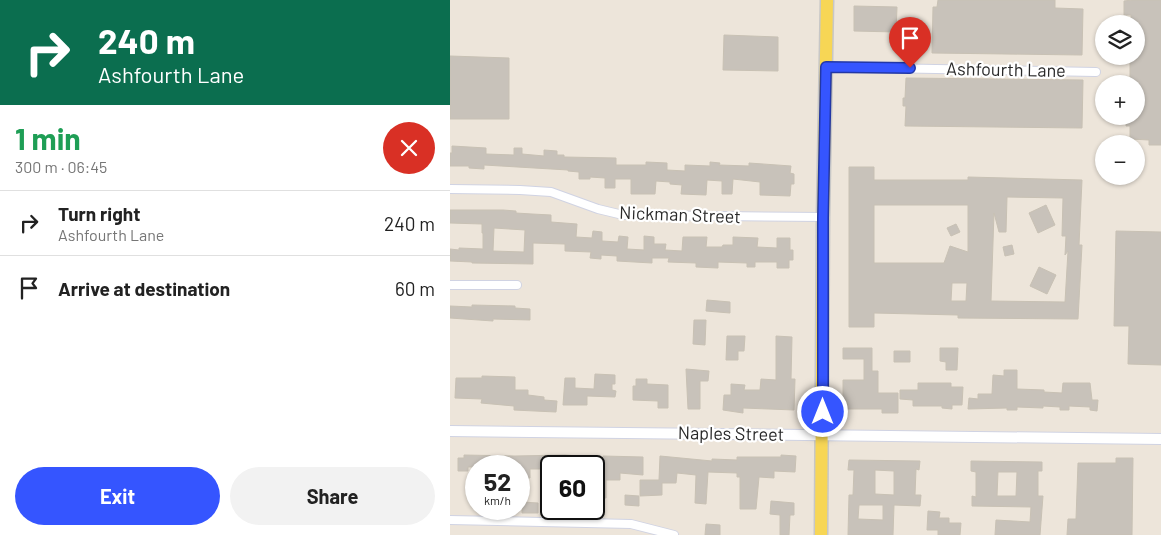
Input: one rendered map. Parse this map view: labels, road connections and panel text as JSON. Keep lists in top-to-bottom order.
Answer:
{
  "streets": {
    "street": ["Ashfourth Lane", "Nickman Street", "Naples Street"]
  },
  "page": {
    "turn": ["240 m", "Ashfourth Lane"],
    "map_buttons": ["+", "−"],
    "heading": ["1 min", "300 m · 06:45"],
    "list": [
      {
        "name": "Turn right",
        "note": "Ashfourth Lane",
        "value": "240 m"
      },
      {
        "name": "Arrive at destination",
        "value": "60 m"
      }
    ],
    "speed": "52 km/h",
    "limit": "60",
    "buttons": ["Exit", "Share"]
  }
}
